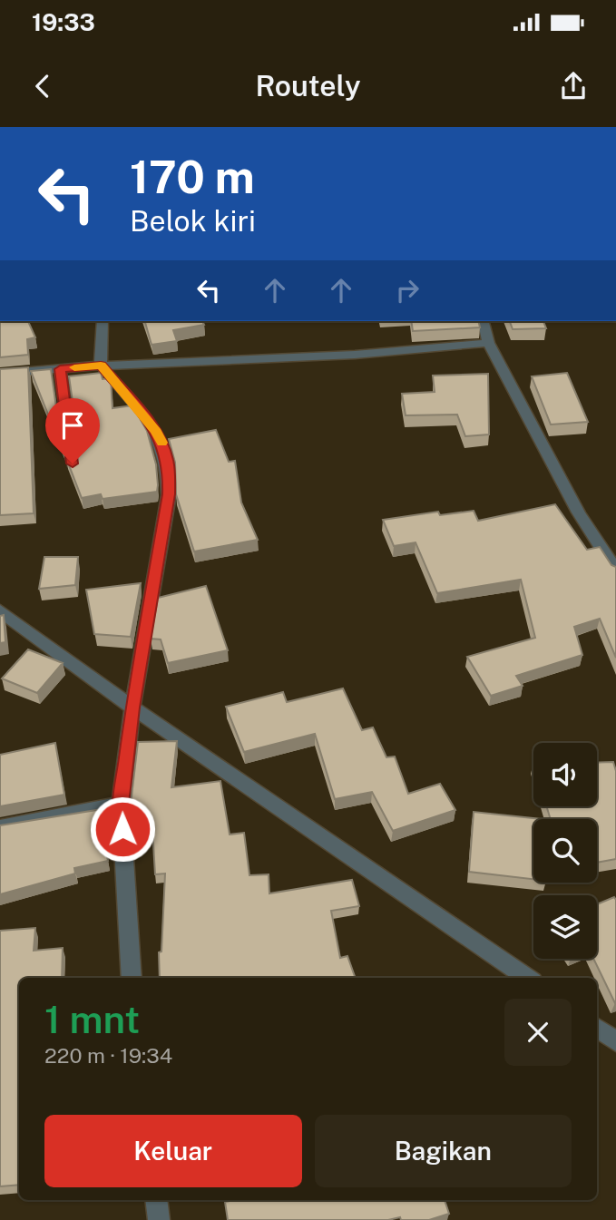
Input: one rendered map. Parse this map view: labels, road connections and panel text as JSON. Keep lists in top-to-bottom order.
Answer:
{
  "page": {
    "status": "19:33",
    "header": "Routely",
    "turn": ["170 m", "Belok kiri"],
    "heading": ["1 mnt", "220 m · 19:34"],
    "buttons": ["Keluar", "Bagikan"]
  }
}
